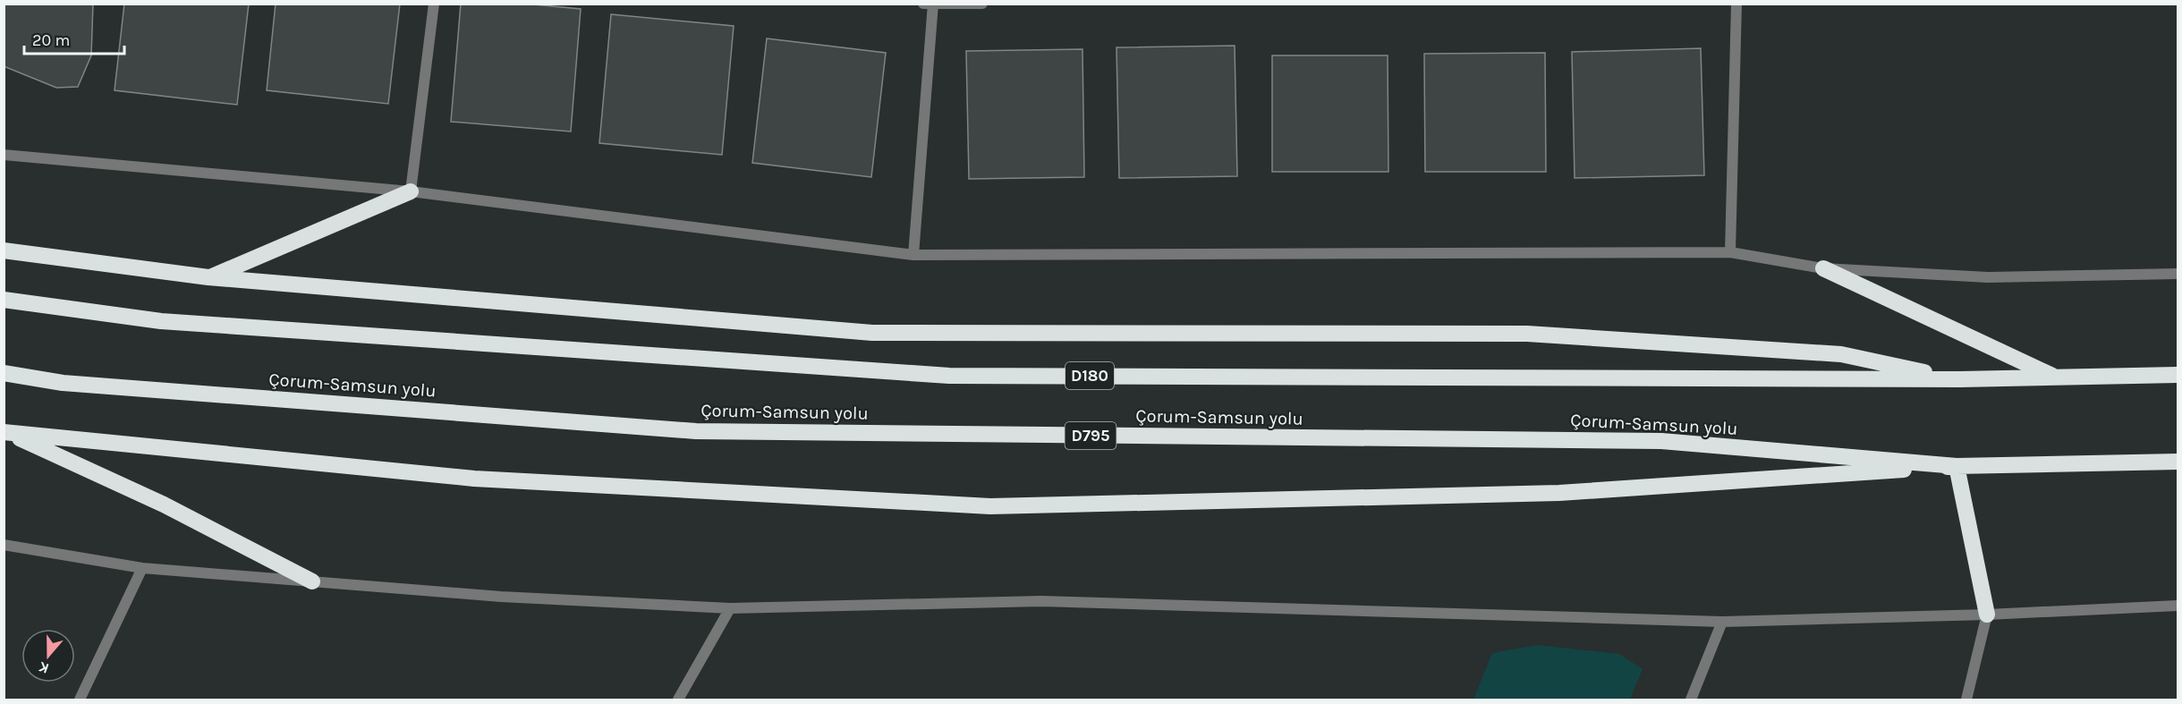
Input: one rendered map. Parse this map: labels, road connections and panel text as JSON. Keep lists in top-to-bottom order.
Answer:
{
  "streets": {
    "highway": ["D180", "Çorum-Samsun yolu", "D795"]
  },
  "scale_bar": "20 m",
  "north": "bottom"
}
